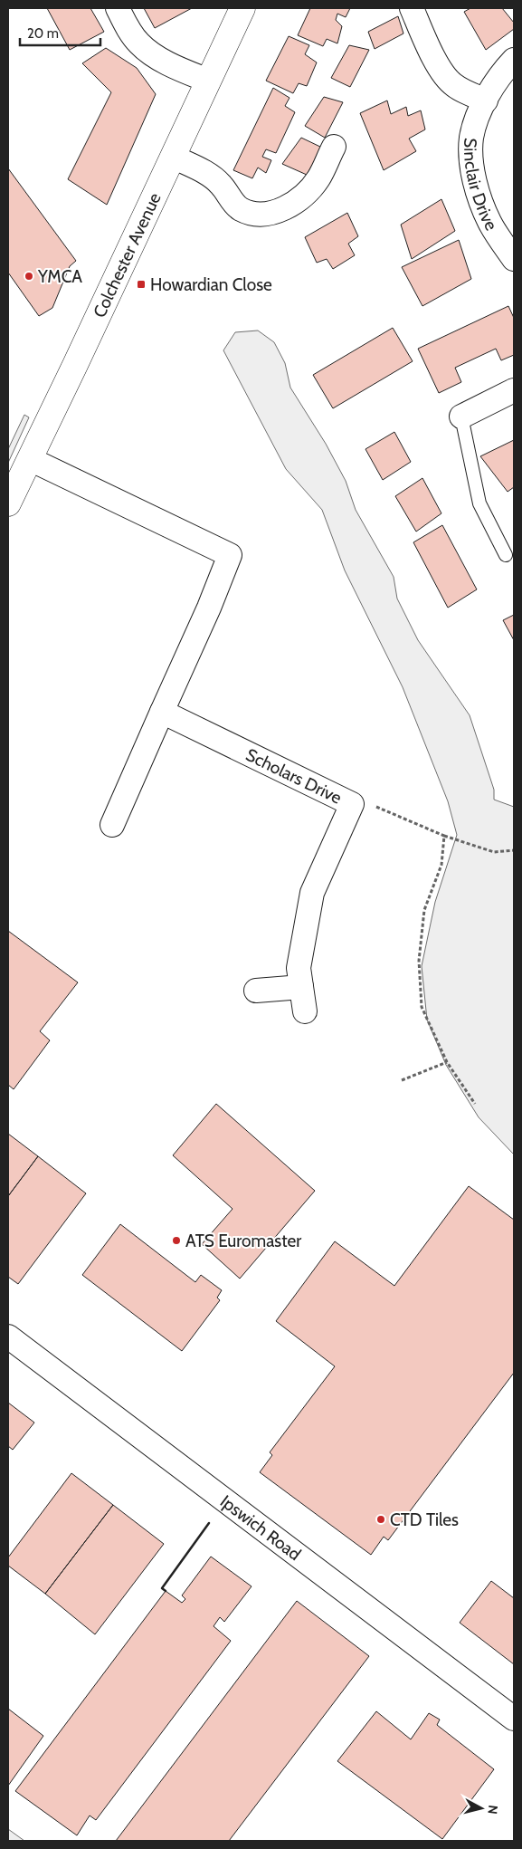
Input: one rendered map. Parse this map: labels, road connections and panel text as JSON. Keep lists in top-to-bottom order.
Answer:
{
  "streets": {
    "street": [
      "Sinclair Drive",
      "Colchester Avenue",
      "Scholars Drive",
      "Ipswich Road"
    ]
  },
  "places": {
    "other": ["YMCA", "ATS Euromaster", "CTD Tiles"],
    "transit": ["Howardian Close"]
  },
  "scale_bar": "20 m",
  "north": "right"
}
